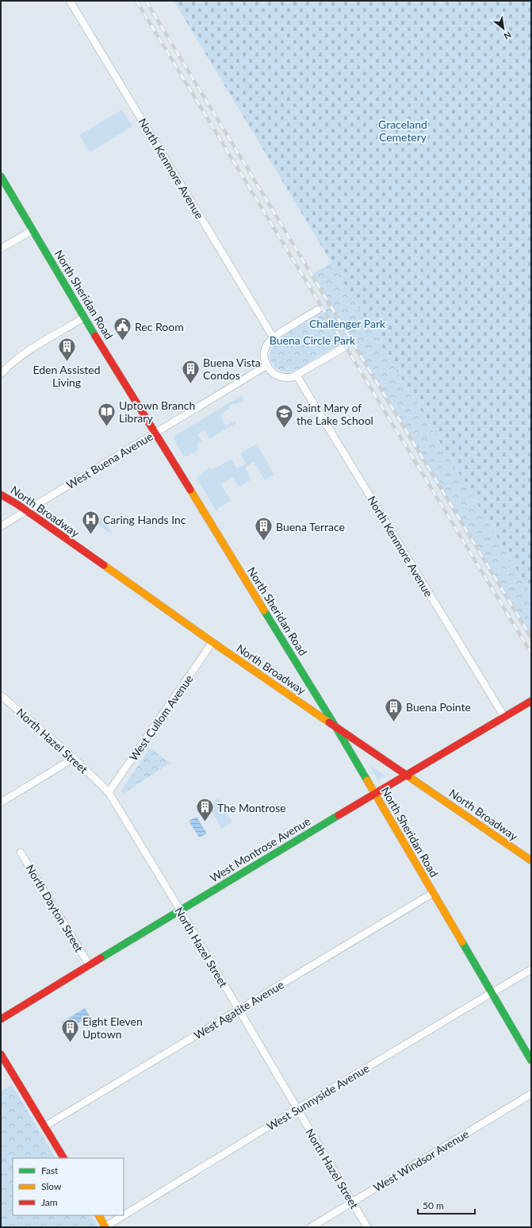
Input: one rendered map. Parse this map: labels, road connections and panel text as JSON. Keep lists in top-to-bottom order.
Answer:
{
  "streets": {
    "main road": ["North Sheridan Road", "North Broadway", "West Montrose Avenue"],
    "street": [
      "North Kenmore Avenue",
      "West Buena Avenue",
      "West Cullom Avenue",
      "North Hazel Street",
      "North Dayton Street",
      "West Agatite Avenue",
      "West Sunnyside Avenue",
      "West Windsor Avenue"
    ]
  },
  "crossings": [
    ["North Kenmore Avenue", "West Montrose Avenue"],
    ["North Sheridan Road", "West Buena Avenue"],
    ["North Sheridan Road", "North Broadway"],
    ["North Sheridan Road", "West Montrose Avenue"],
    ["North Sheridan Road", "West Agatite Avenue"],
    ["North Sheridan Road", "West Sunnyside Avenue"],
    ["West Buena Avenue", "North Broadway"],
    ["North Broadway", "West Cullom Avenue"],
    ["North Broadway", "West Montrose Avenue"],
    ["West Cullom Avenue", "North Hazel Street"],
    ["North Hazel Street", "West Montrose Avenue"],
    ["North Hazel Street", "West Agatite Avenue"],
    ["North Hazel Street", "West Sunnyside Avenue"],
    ["North Hazel Street", "West Windsor Avenue"],
    ["West Montrose Avenue", "North Dayton Street"]
  ],
  "parks": ["Graceland Cemetery", "Challenger Park", "Buena Circle Park"],
  "places": {
    "public building": ["Rec Room"],
    "building": [
      "Eden Assisted Living",
      "Buena Vista Condos",
      "Buena Terrace",
      "Buena Pointe",
      "The Montrose",
      "Eight Eleven Uptown"
    ],
    "library": ["Uptown Branch Library"],
    "school or university": ["Saint Mary of the Lake School"],
    "hospital": ["Caring Hands Inc"]
  },
  "legend": ["Fast", "Slow", "Jam"],
  "scale_bar": "50 m",
  "north": "bottom right"
}
